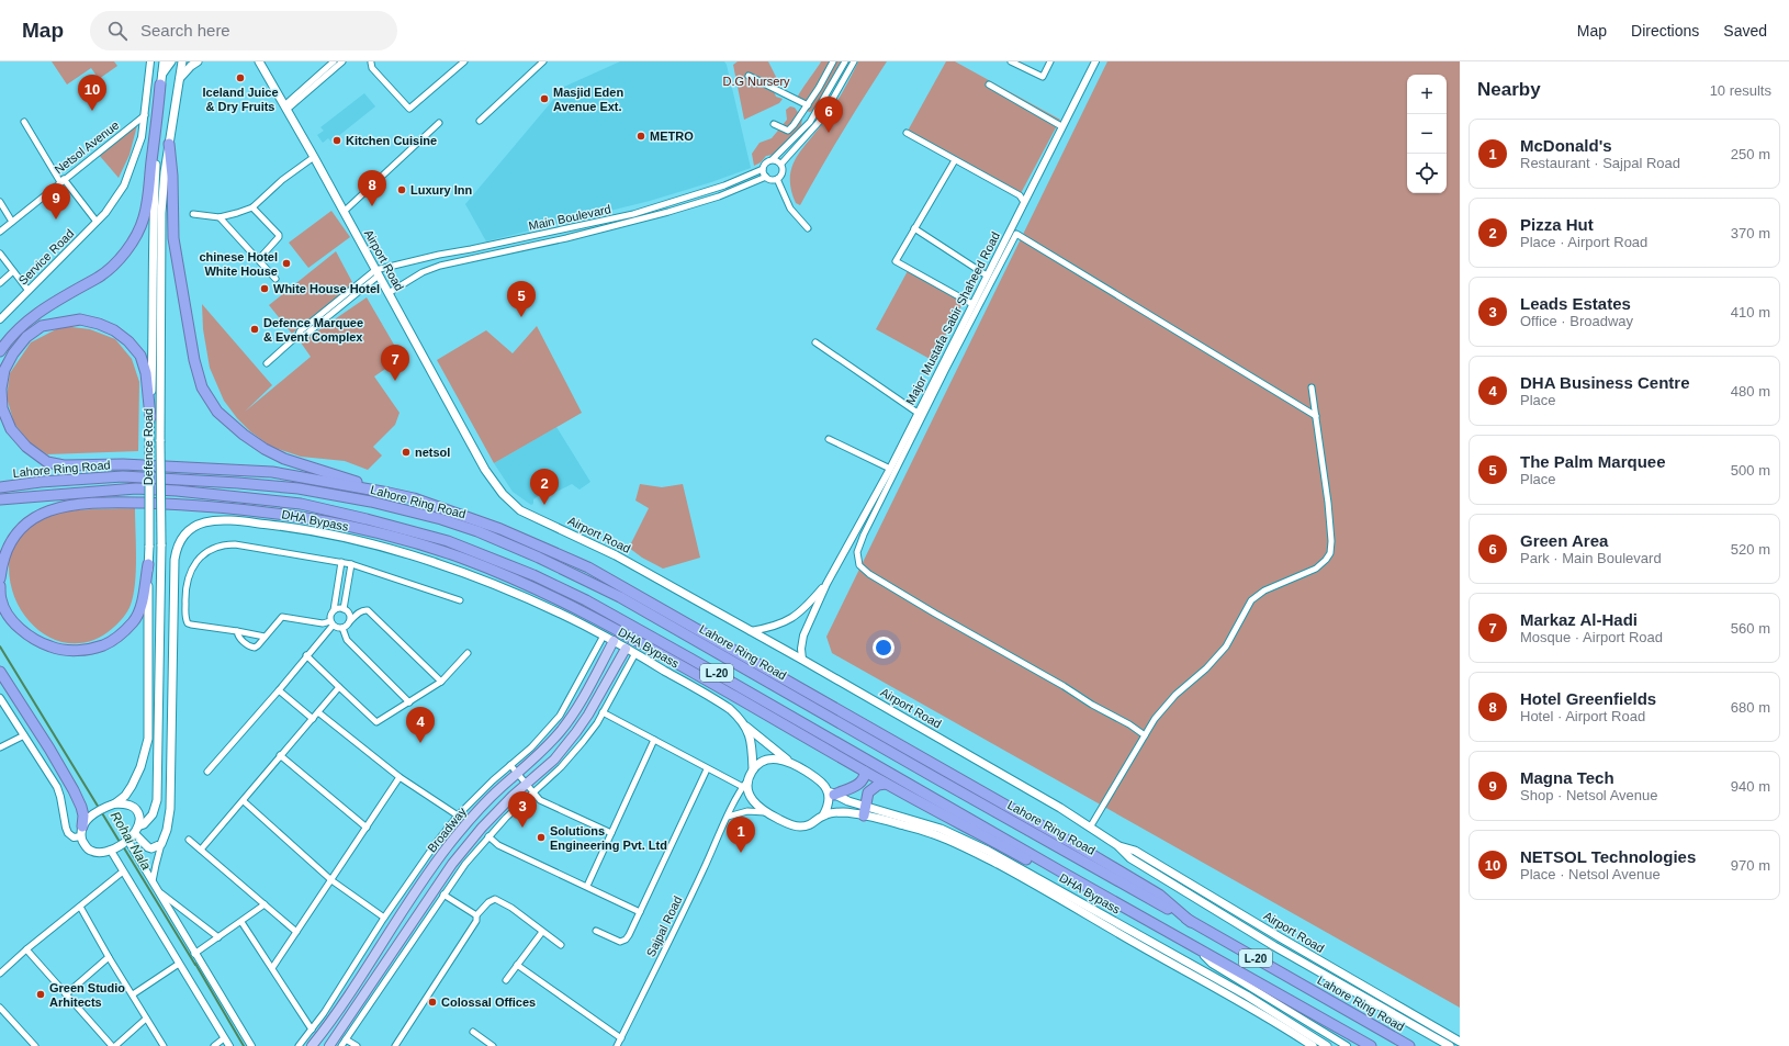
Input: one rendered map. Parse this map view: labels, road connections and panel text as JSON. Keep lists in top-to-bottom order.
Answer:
{
  "streets": {
    "highway": ["Lahore Ring Road", "L-20"],
    "main road": [
      "Airport Road",
      "Defence Road",
      "DHA Bypass",
      "Broadway"
    ],
    "street": [
      "Netsol Avenue",
      "Main Boulevard",
      "Service Road",
      "Major Mustafa Sabir Shaheed Road",
      "Sajpal Road"
    ]
  },
  "crossings": [
    ["Netsol Avenue", "Service Road"],
    ["Main Boulevard", "Airport Road"],
    ["DHA Bypass", "Broadway"],
    ["DHA Bypass", "Sajpal Road"]
  ],
  "water": ["Rohai Nala"],
  "parks": ["D.G Nursery"],
  "places": [
    "Iceland Juice & Dry Fruits",
    "Masjid Eden Avenue Ext.",
    "METRO",
    "Kitchen Cuisine",
    "Luxury Inn",
    "chinese Hotel White House",
    "White House Hotel",
    "Defence Marquee & Event Complex",
    "netsol",
    "Solutions Engineering Pvt. Ltd",
    "Green Studio Arhitects",
    "Colossal Offices"
  ],
  "page": {
    "header": "Map",
    "search": "Search here",
    "nav": ["Map", "Directions", "Saved"],
    "heading": ["Nearby", "10 results"],
    "map_buttons": ["+", "−"],
    "pins": [
      "10",
      "6",
      "8",
      "9",
      "5",
      "7",
      "2",
      "4",
      "3",
      "1"
    ],
    "list": [
      {
        "mark": "1",
        "name": "McDonald's",
        "note": "Restaurant · Sajpal Road",
        "value": "250 m"
      },
      {
        "mark": "2",
        "name": "Pizza Hut",
        "note": "Place · Airport Road",
        "value": "370 m"
      },
      {
        "mark": "3",
        "name": "Leads Estates",
        "note": "Office · Broadway",
        "value": "410 m"
      },
      {
        "mark": "4",
        "name": "DHA Business Centre",
        "note": "Place",
        "value": "480 m"
      },
      {
        "mark": "5",
        "name": "The Palm Marquee",
        "note": "Place",
        "value": "500 m"
      },
      {
        "mark": "6",
        "name": "Green Area",
        "note": "Park · Main Boulevard",
        "value": "520 m"
      },
      {
        "mark": "7",
        "name": "Markaz Al-Hadi",
        "note": "Mosque · Airport Road",
        "value": "560 m"
      },
      {
        "mark": "8",
        "name": "Hotel Greenfields",
        "note": "Hotel · Airport Road",
        "value": "680 m"
      },
      {
        "mark": "9",
        "name": "Magna Tech",
        "note": "Shop · Netsol Avenue",
        "value": "940 m"
      },
      {
        "mark": "10",
        "name": "NETSOL Technologies",
        "note": "Place · Netsol Avenue",
        "value": "970 m"
      }
    ]
  }
}
